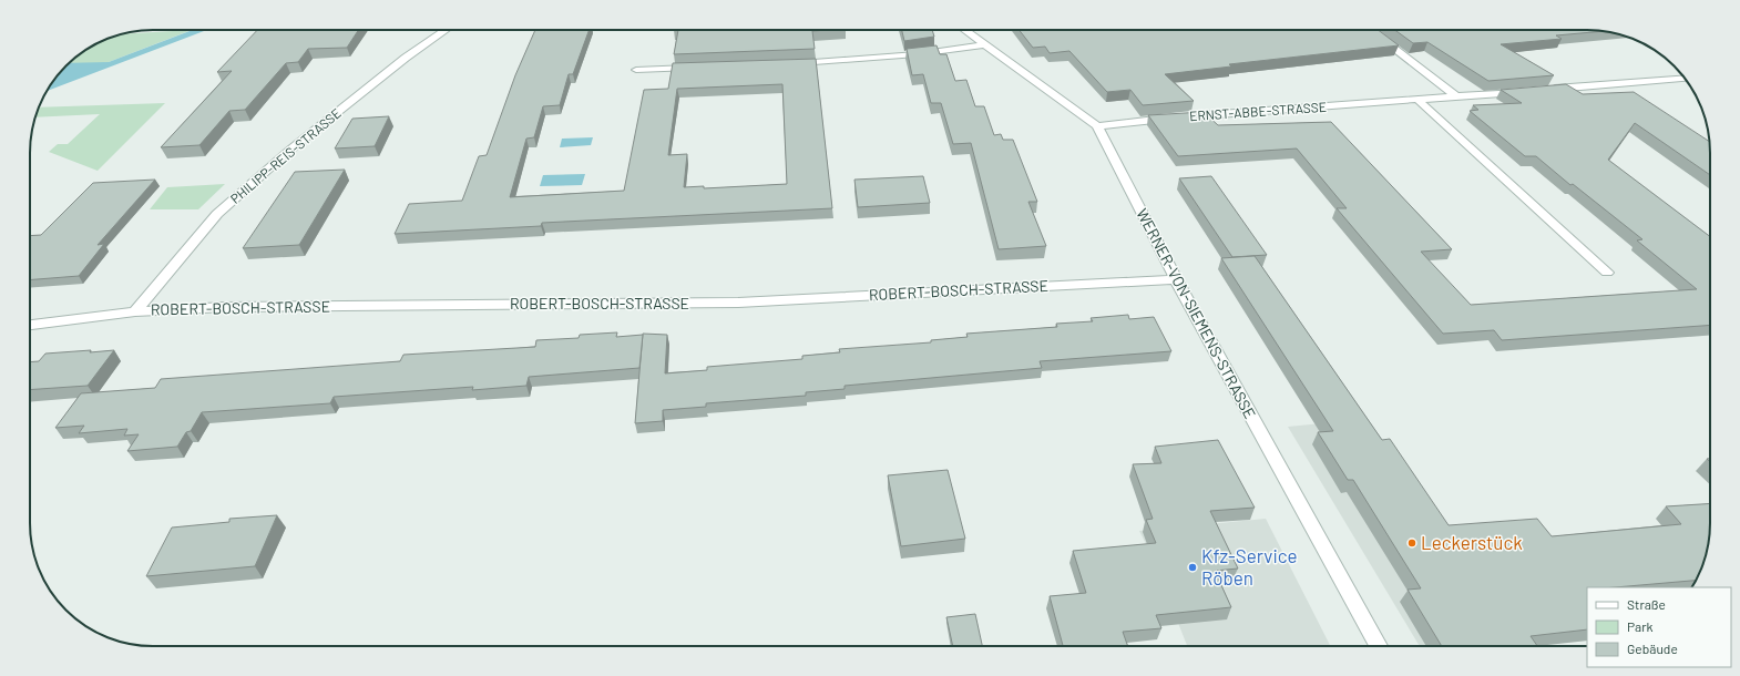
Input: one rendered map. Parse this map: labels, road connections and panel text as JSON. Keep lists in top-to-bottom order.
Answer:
{
  "streets": {
    "street": [
      "ERNST-ABBE-STRASSE",
      "PHILIPP-REIS-STRASSE",
      "ROBERT-BOSCH-STRASSE",
      "WERNER-VON-SIEMENS-STRASSE"
    ]
  },
  "crossings": [
    ["ERNST-ABBE-STRASSE", "WERNER-VON-SIEMENS-STRASSE"],
    ["PHILIPP-REIS-STRASSE", "ROBERT-BOSCH-STRASSE"],
    ["ROBERT-BOSCH-STRASSE", "WERNER-VON-SIEMENS-STRASSE"]
  ],
  "places": ["Leckerstück", "Kfz-Service Röben"],
  "legend": ["Straße", "Park", "Gebäude"]
}
